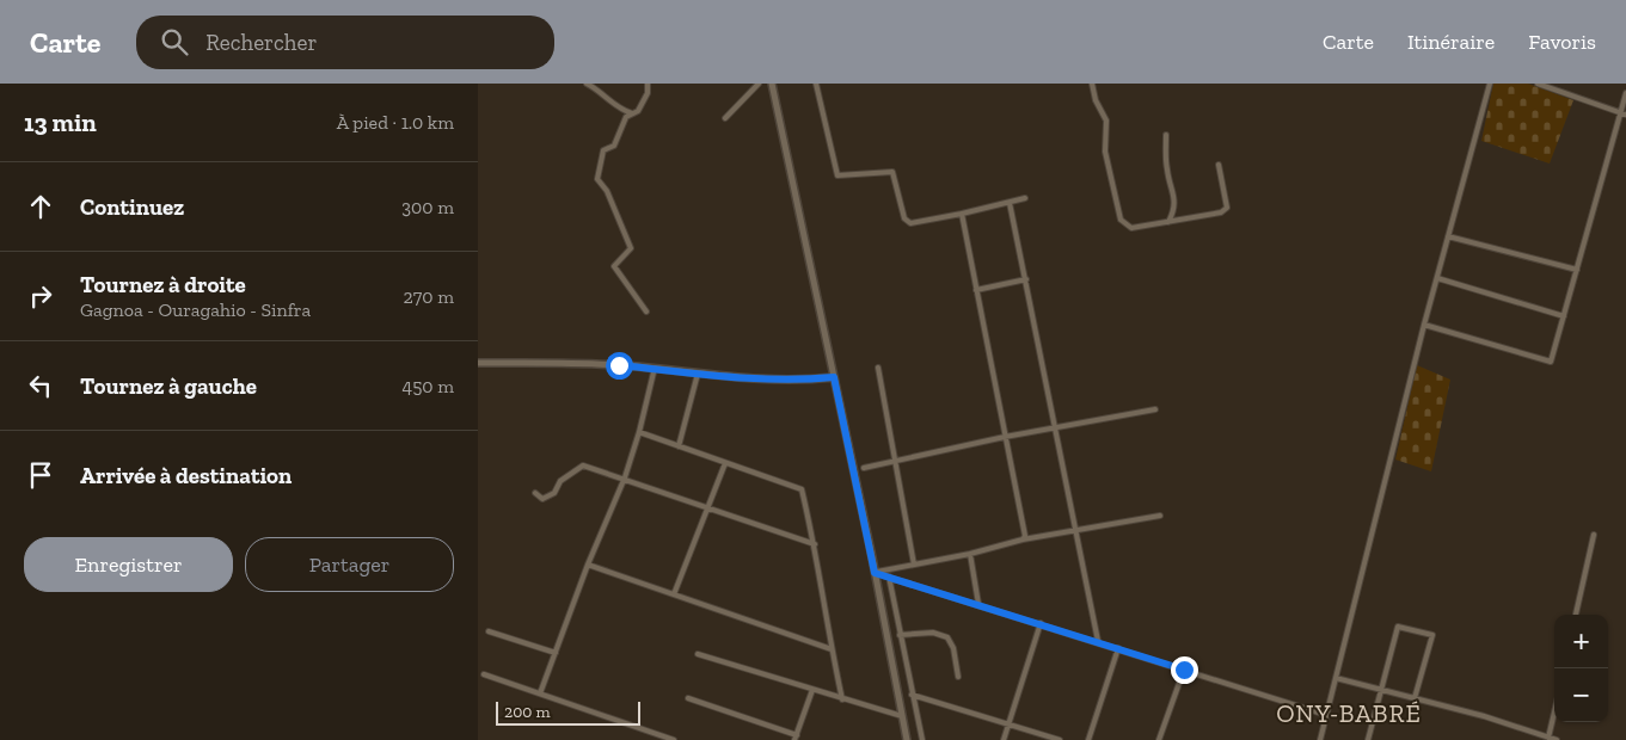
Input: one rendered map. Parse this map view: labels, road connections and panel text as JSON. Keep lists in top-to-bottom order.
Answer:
{
  "districts": ["ONY-BABRÉ"],
  "scale_bar": "200 m",
  "page": {
    "header": "Carte",
    "search": "Rechercher",
    "nav": ["Carte", "Itinéraire", "Favoris"],
    "heading": ["13 min", "À pied · 1.0 km"],
    "list": [
      ["Continuez", "300 m"],
      ["Tournez à droite", "Gagnoa - Ouragahio - Sinfra", "270 m"],
      ["Tournez à gauche", "450 m"],
      "Arrivée à destination"
    ],
    "buttons": ["Enregistrer", "Partager"],
    "map_buttons": ["+", "−"],
    "scale": "200 m"
  }
}
